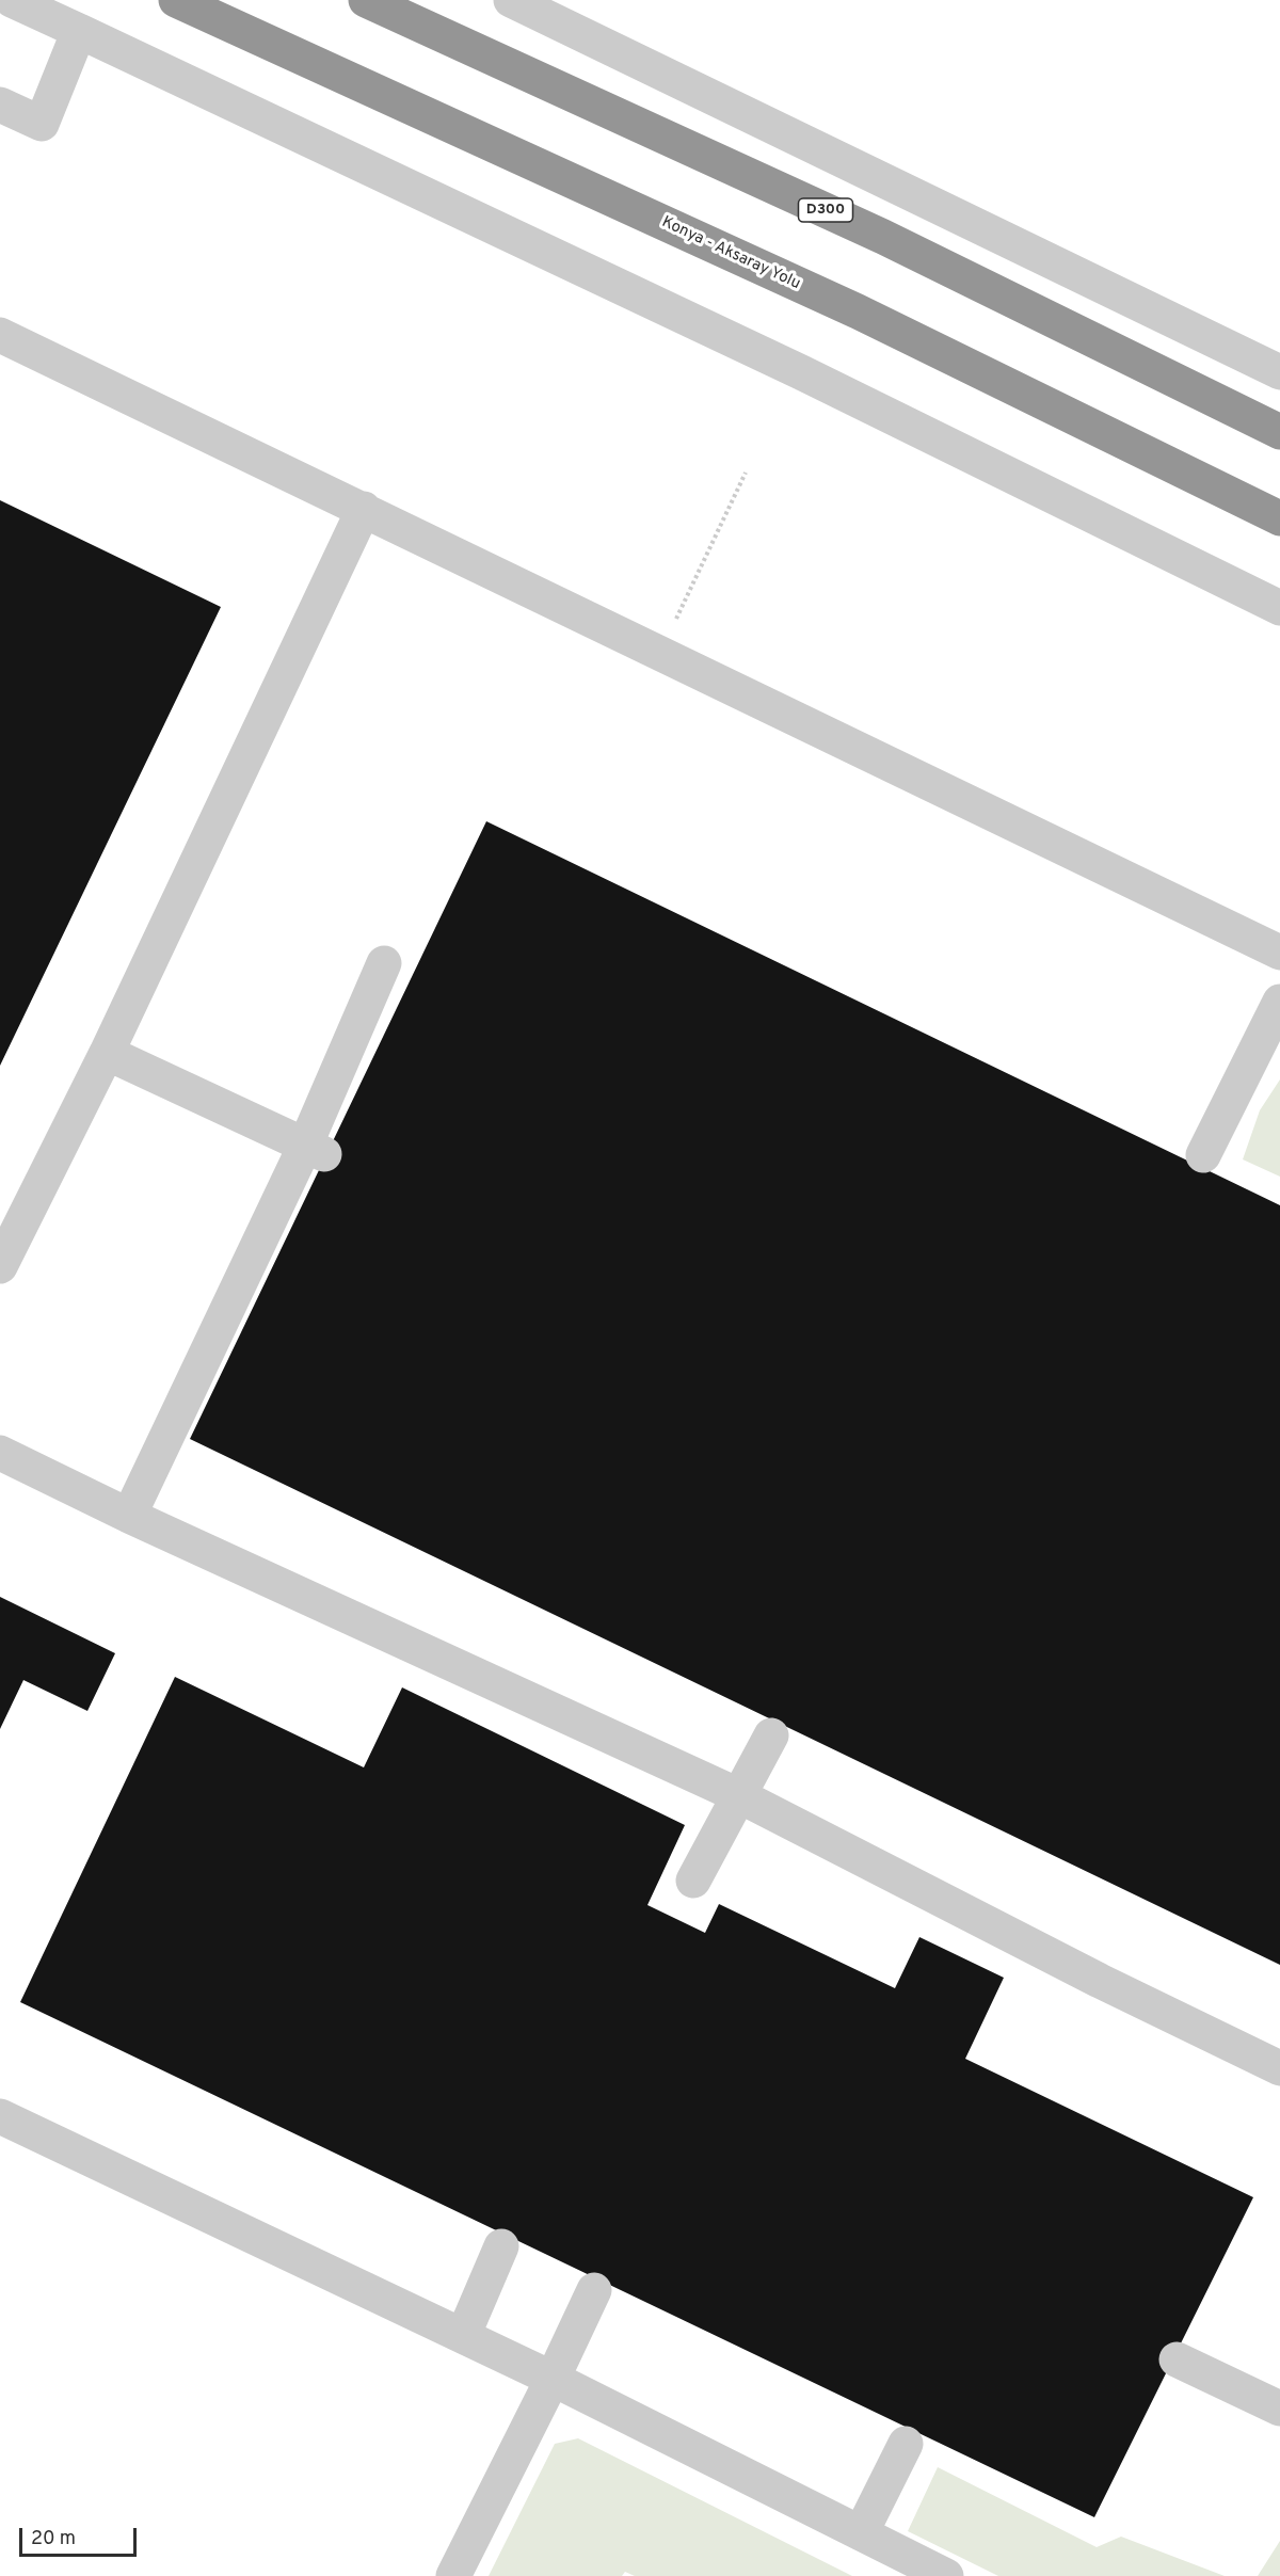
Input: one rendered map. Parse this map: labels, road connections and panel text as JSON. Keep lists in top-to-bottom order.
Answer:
{
  "streets": {
    "highway": ["D300", "Konya - Aksaray Yolu"]
  },
  "scale_bar": "20 m"
}
